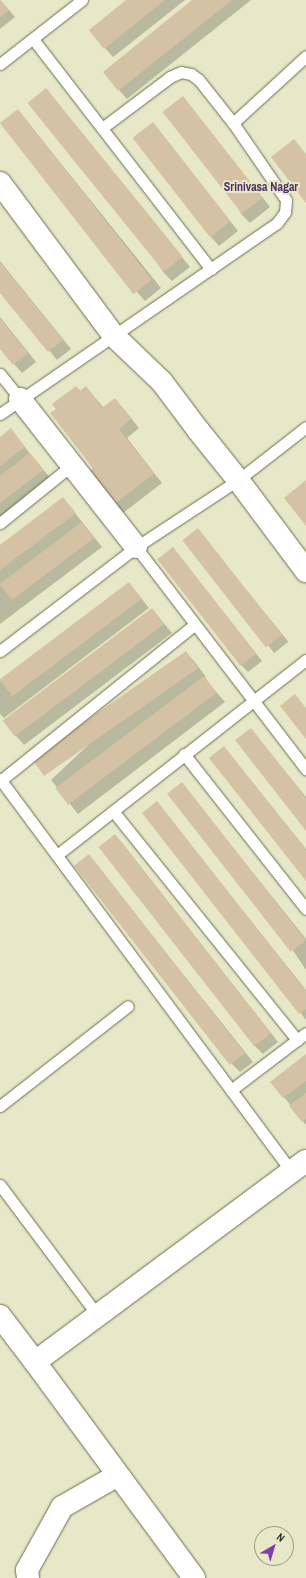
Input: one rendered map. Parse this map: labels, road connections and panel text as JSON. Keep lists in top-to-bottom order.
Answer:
{
  "districts": ["Srinivasa Nagar"],
  "north": "top right"
}
